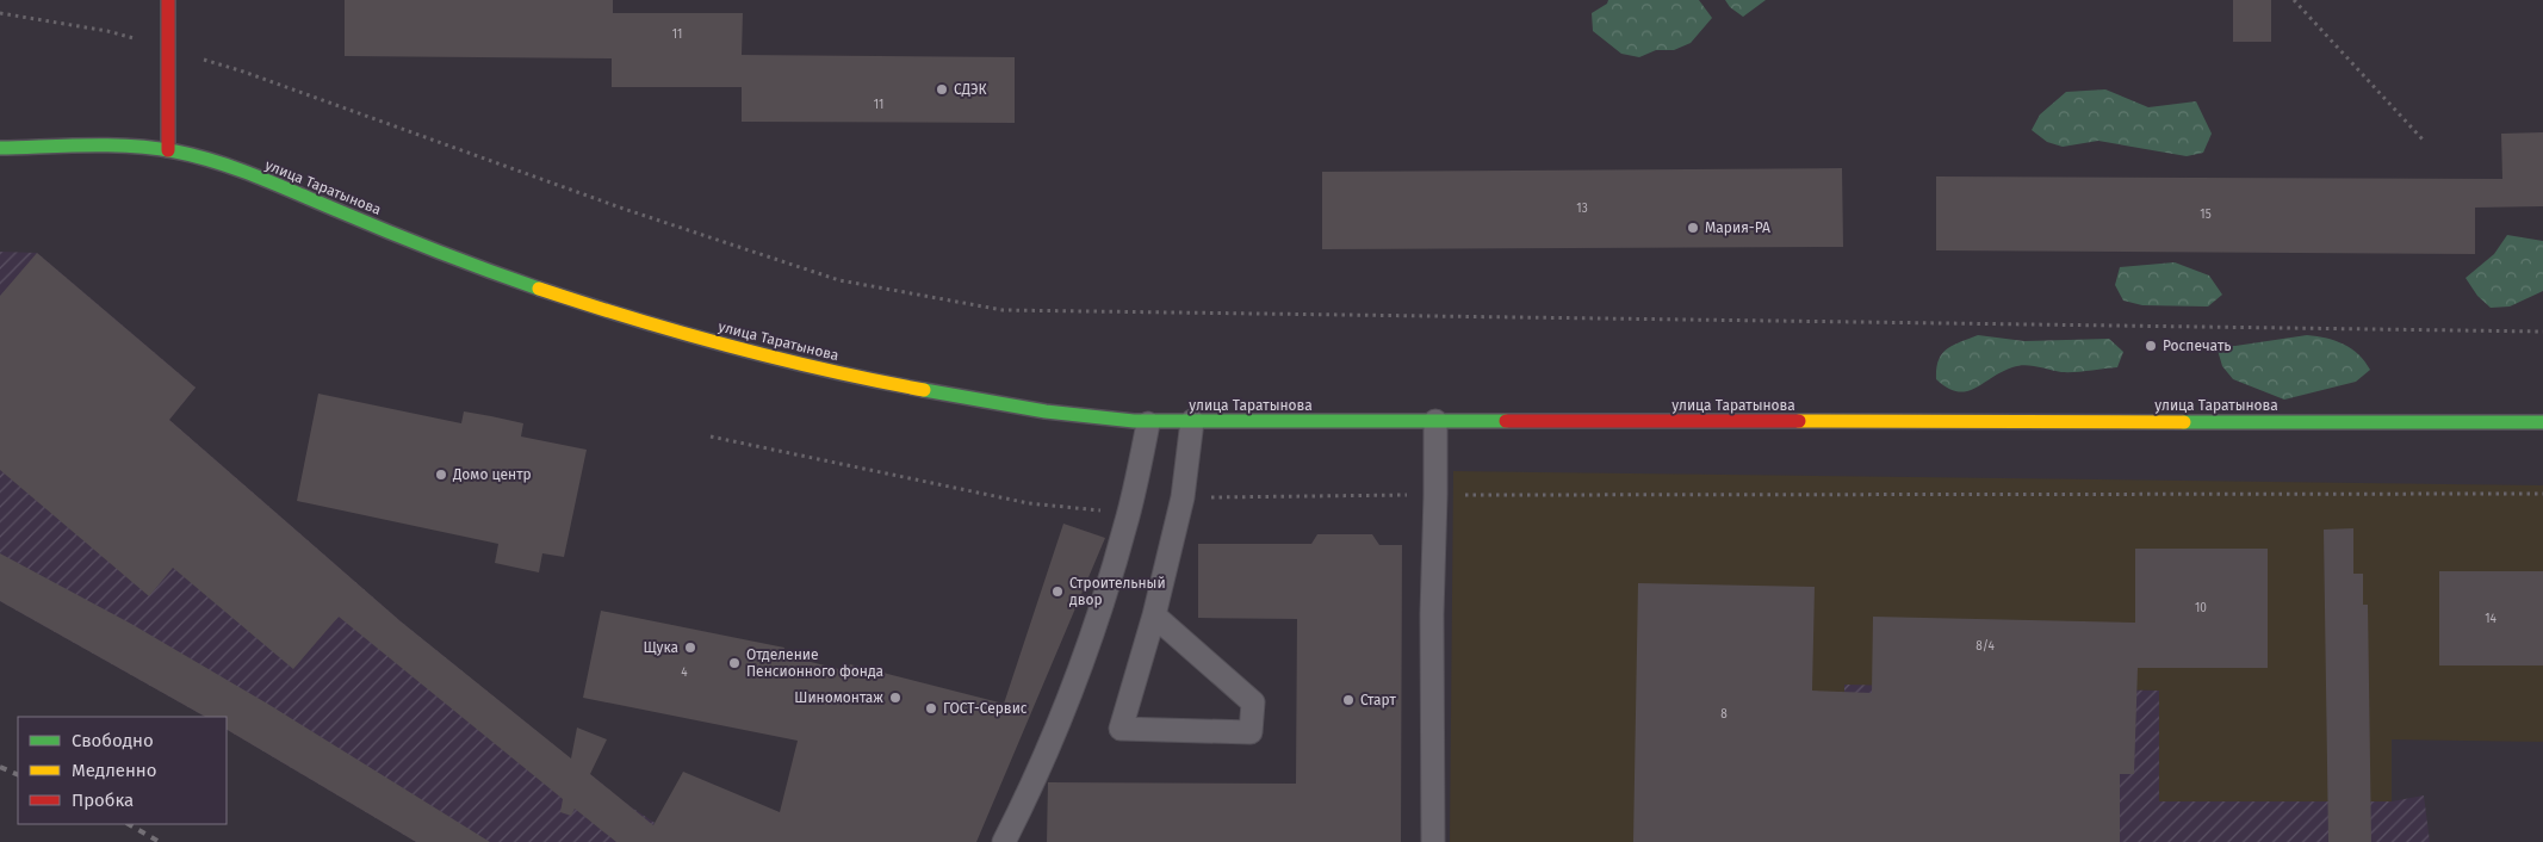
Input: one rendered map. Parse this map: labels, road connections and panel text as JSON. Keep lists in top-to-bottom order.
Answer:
{
  "streets": {
    "street": ["улица Таратынова"]
  },
  "places": [
    "СДЭК",
    "Мария-РА",
    "Роспечать",
    "Домо центр",
    "Строительный двор",
    "Щука",
    "Отделение Пенсионного фонда",
    "Шиномонтаж",
    "Старт",
    "ГОСТ-Сервис"
  ],
  "house_numbers": [
    "11",
    "11",
    "13",
    "15",
    "10",
    "14",
    "8/4",
    "4",
    "8"
  ],
  "legend": ["Свободно", "Медленно", "Пробка"]
}
